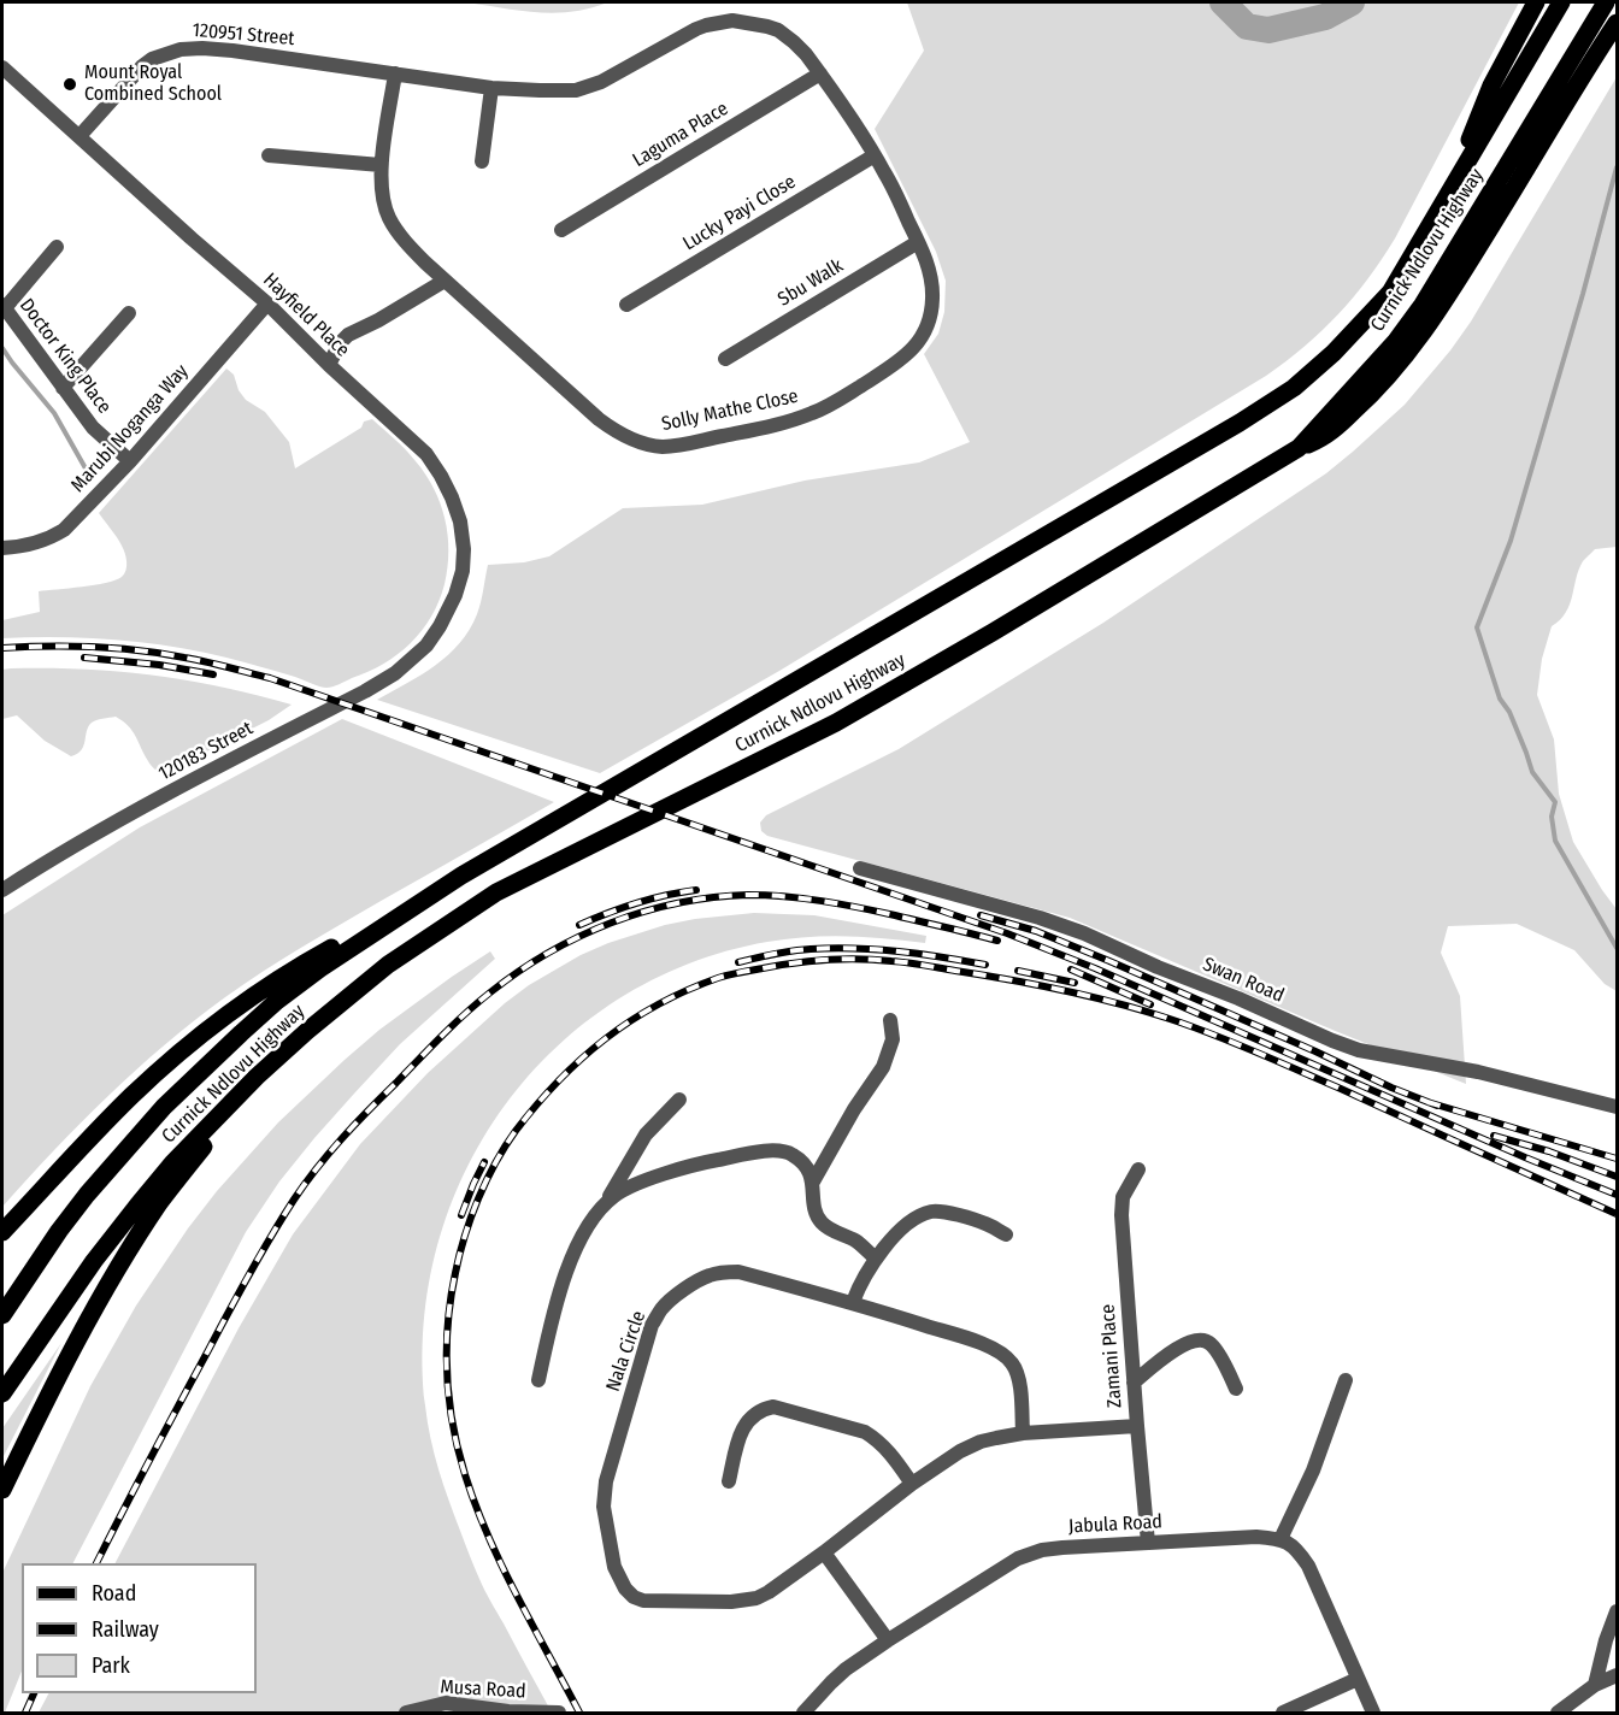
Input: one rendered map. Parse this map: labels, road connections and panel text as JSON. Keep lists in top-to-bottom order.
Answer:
{
  "streets": {
    "main road": ["Curnick Ndlovu Highway"],
    "street": [
      "120951 Street",
      "Laguma Place",
      "Lucky Payi Close",
      "Sbu Walk",
      "Hayfield Place",
      "Doctor King Place",
      "Solly Mathe Close",
      "Marubi Noganga Way",
      "120183 Street",
      "Swan Road",
      "Nala Circle",
      "Zamani Place",
      "Jabula Road",
      "Musa Road"
    ]
  },
  "crossings": [
    ["120951 Street", "Hayfield Place"],
    ["120951 Street", "Solly Mathe Close"],
    ["Laguma Place", "Solly Mathe Close"],
    ["Lucky Payi Close", "Solly Mathe Close"],
    ["Sbu Walk", "Solly Mathe Close"],
    ["Hayfield Place", "Marubi Noganga Way"],
    ["Hayfield Place", "120183 Street"],
    ["Doctor King Place", "Marubi Noganga Way"],
    ["Nala Circle", "Zamani Place"],
    ["Zamani Place", "Jabula Road"]
  ],
  "places": ["Mount Royal Combined School"],
  "legend": ["Road", "Railway", "Park"]
}
